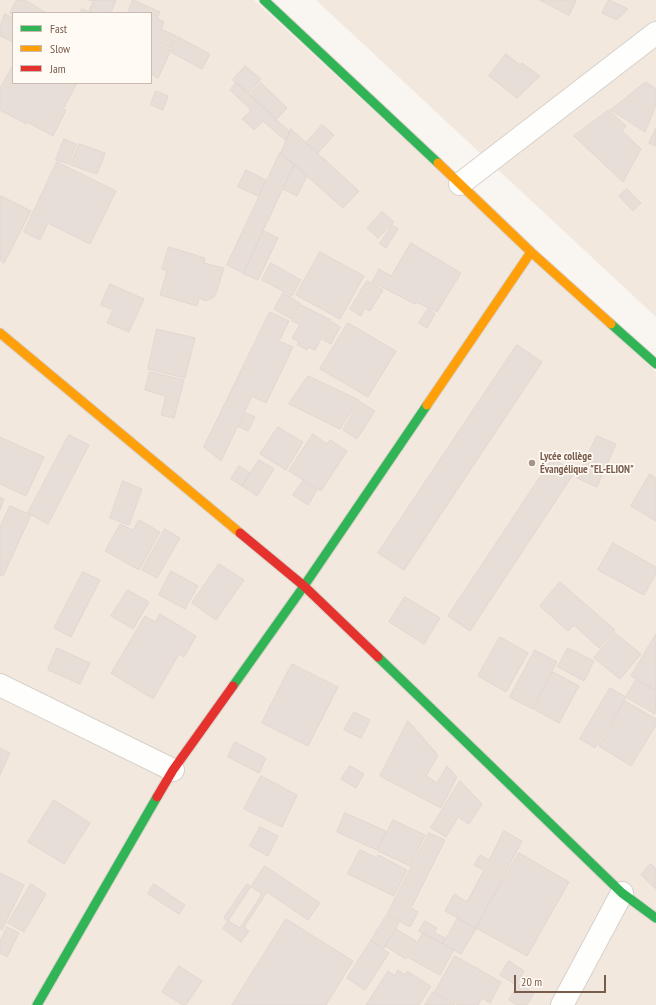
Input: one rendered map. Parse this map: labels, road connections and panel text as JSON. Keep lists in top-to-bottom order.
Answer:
{
  "places": ["Lycée collège Évangélique \"EL-ELION\""],
  "legend": ["Fast", "Slow", "Jam"],
  "scale_bar": "20 m"
}
